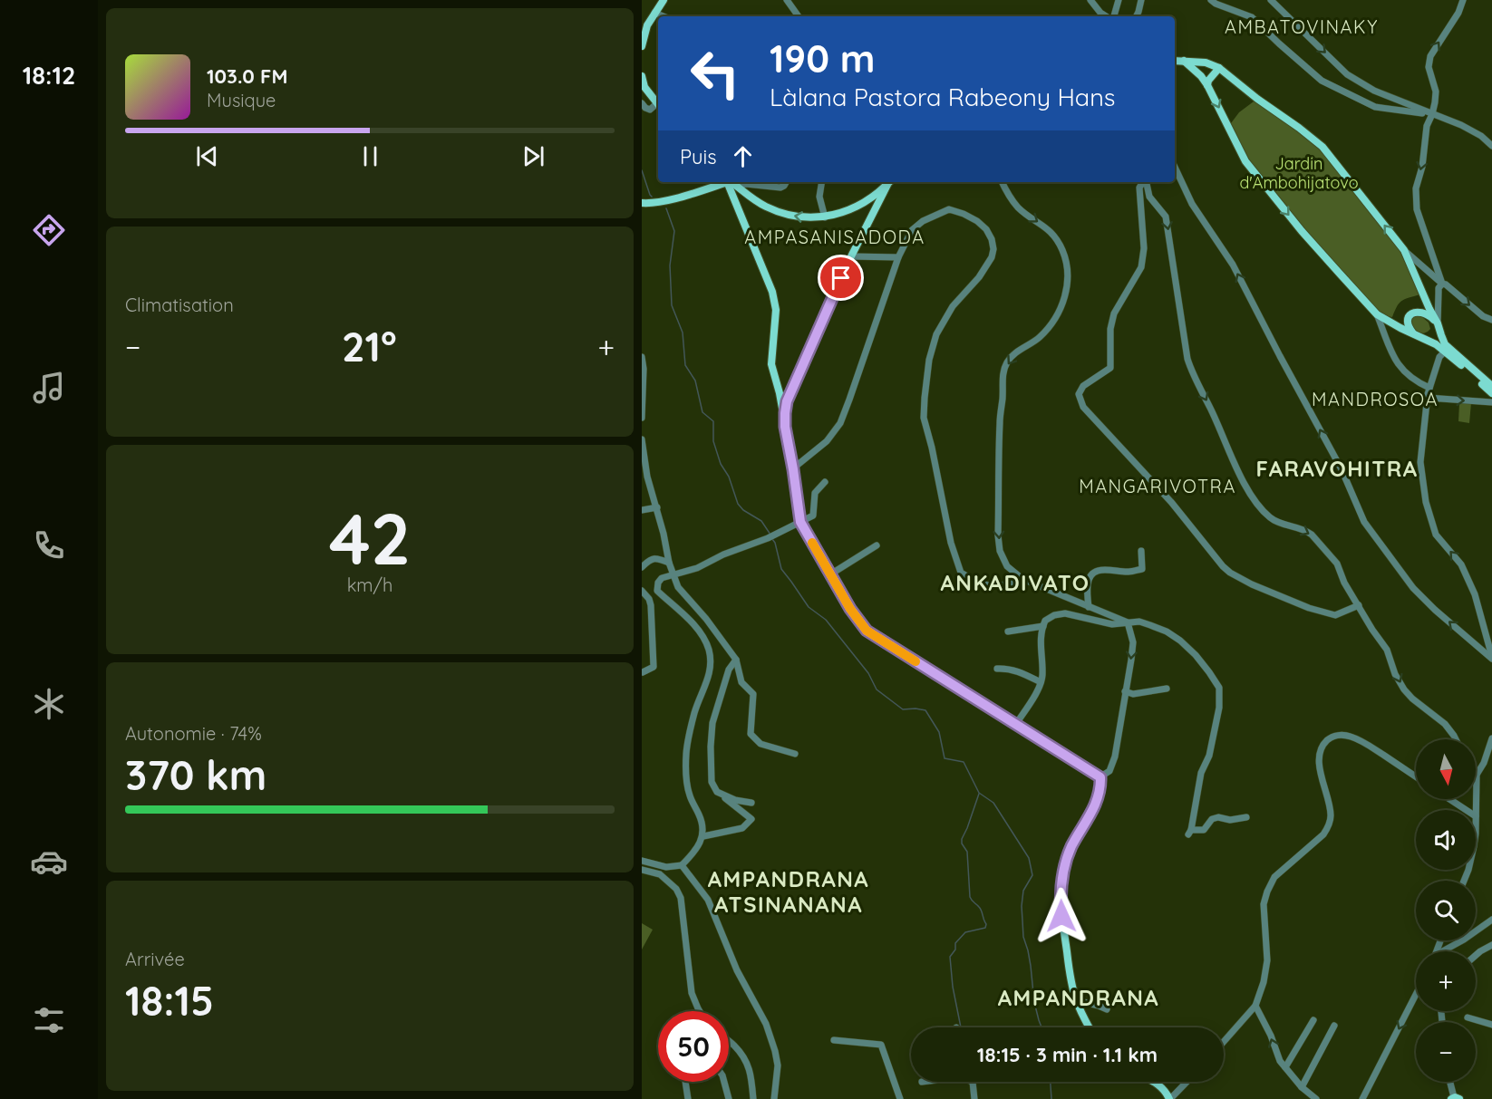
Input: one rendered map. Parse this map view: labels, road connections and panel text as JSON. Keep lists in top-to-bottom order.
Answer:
{
  "districts": [
    "AMBATOVINAKY",
    "AMPASANISADODA",
    "MANDROSOA",
    "FARAVOHITRA",
    "MANGARIVOTRA",
    "ANKADIVATO",
    "AMPANDRANA ATSINANANA",
    "AMPANDRANA"
  ],
  "parks": ["Jardin d'Ambohijatovo"],
  "north": "bottom",
  "page": {
    "tabs": "18:12",
    "turn": ["190 m", "Làlana Pastora Rabeony Hans"],
    "song": ["103.0 FM", "Musique"],
    "then": "Puis",
    "tile": [
      "Climatisation",
      ["42", "km/h"],
      ["Autonomie · 74%", "370 km"],
      ["Arrivée", "18:15"]
    ],
    "heat": ["−", "21°", "+"],
    "map_buttons": ["+", "−"],
    "limit": "50",
    "trip": "18:15 · 3 min · 1.1 km"
  }
}
